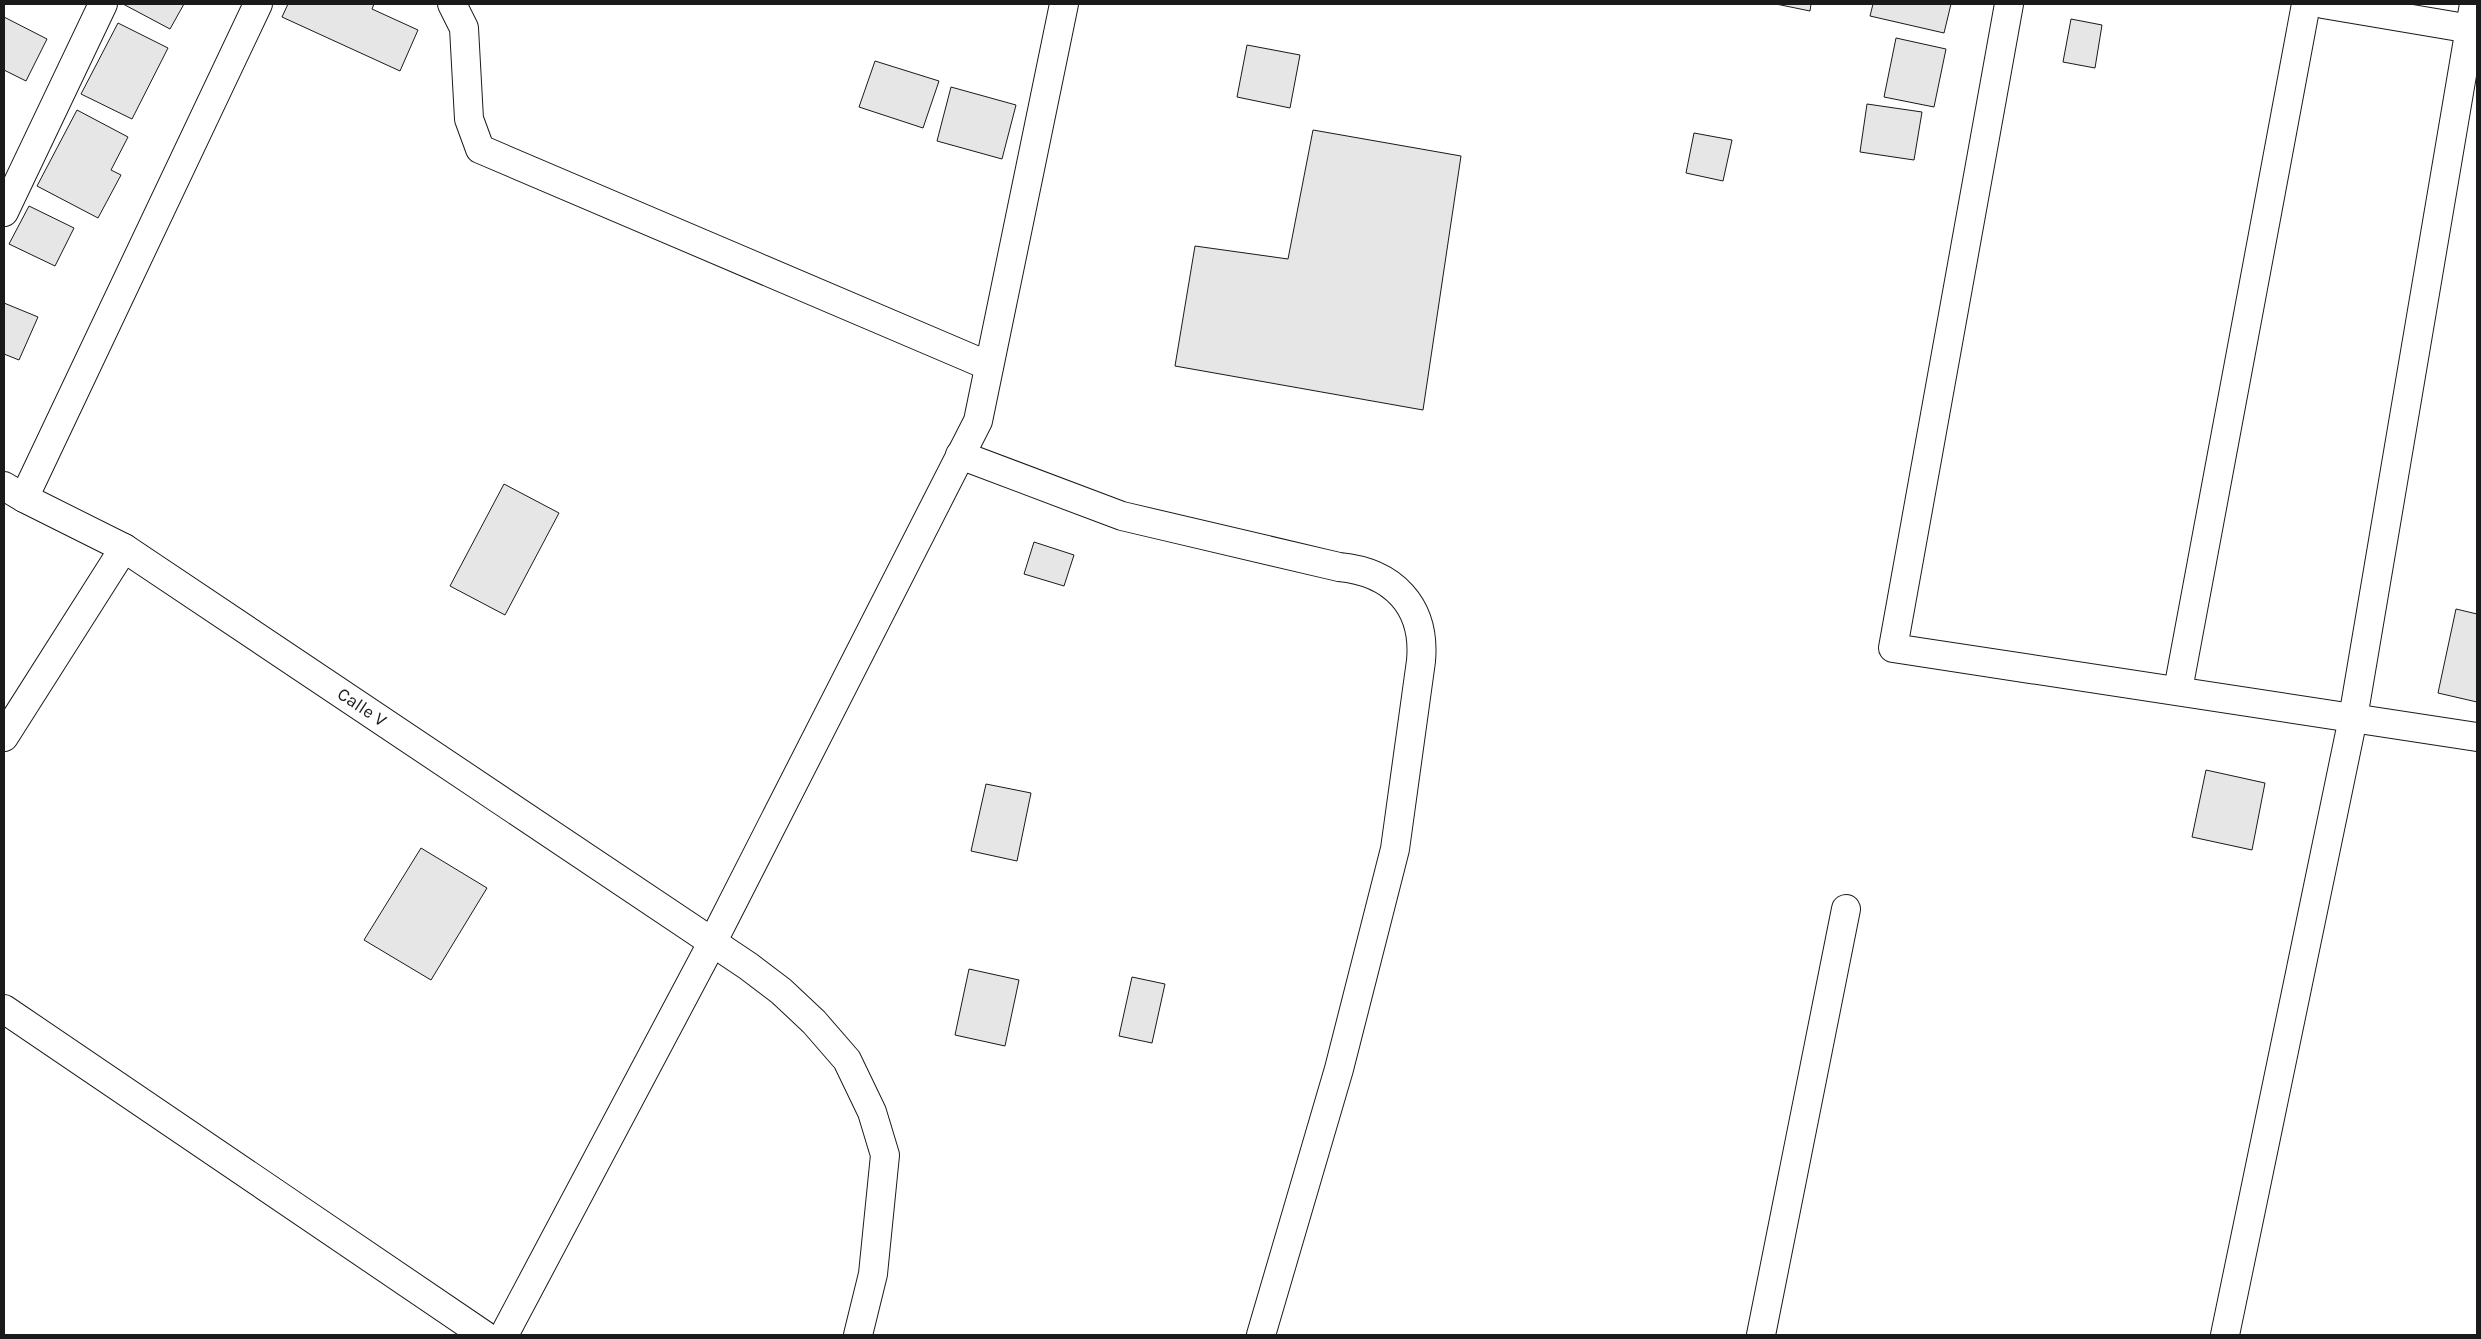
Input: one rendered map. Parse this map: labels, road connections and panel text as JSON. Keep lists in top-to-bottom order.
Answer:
{
  "streets": {
    "street": ["Calle V"]
  }
}
